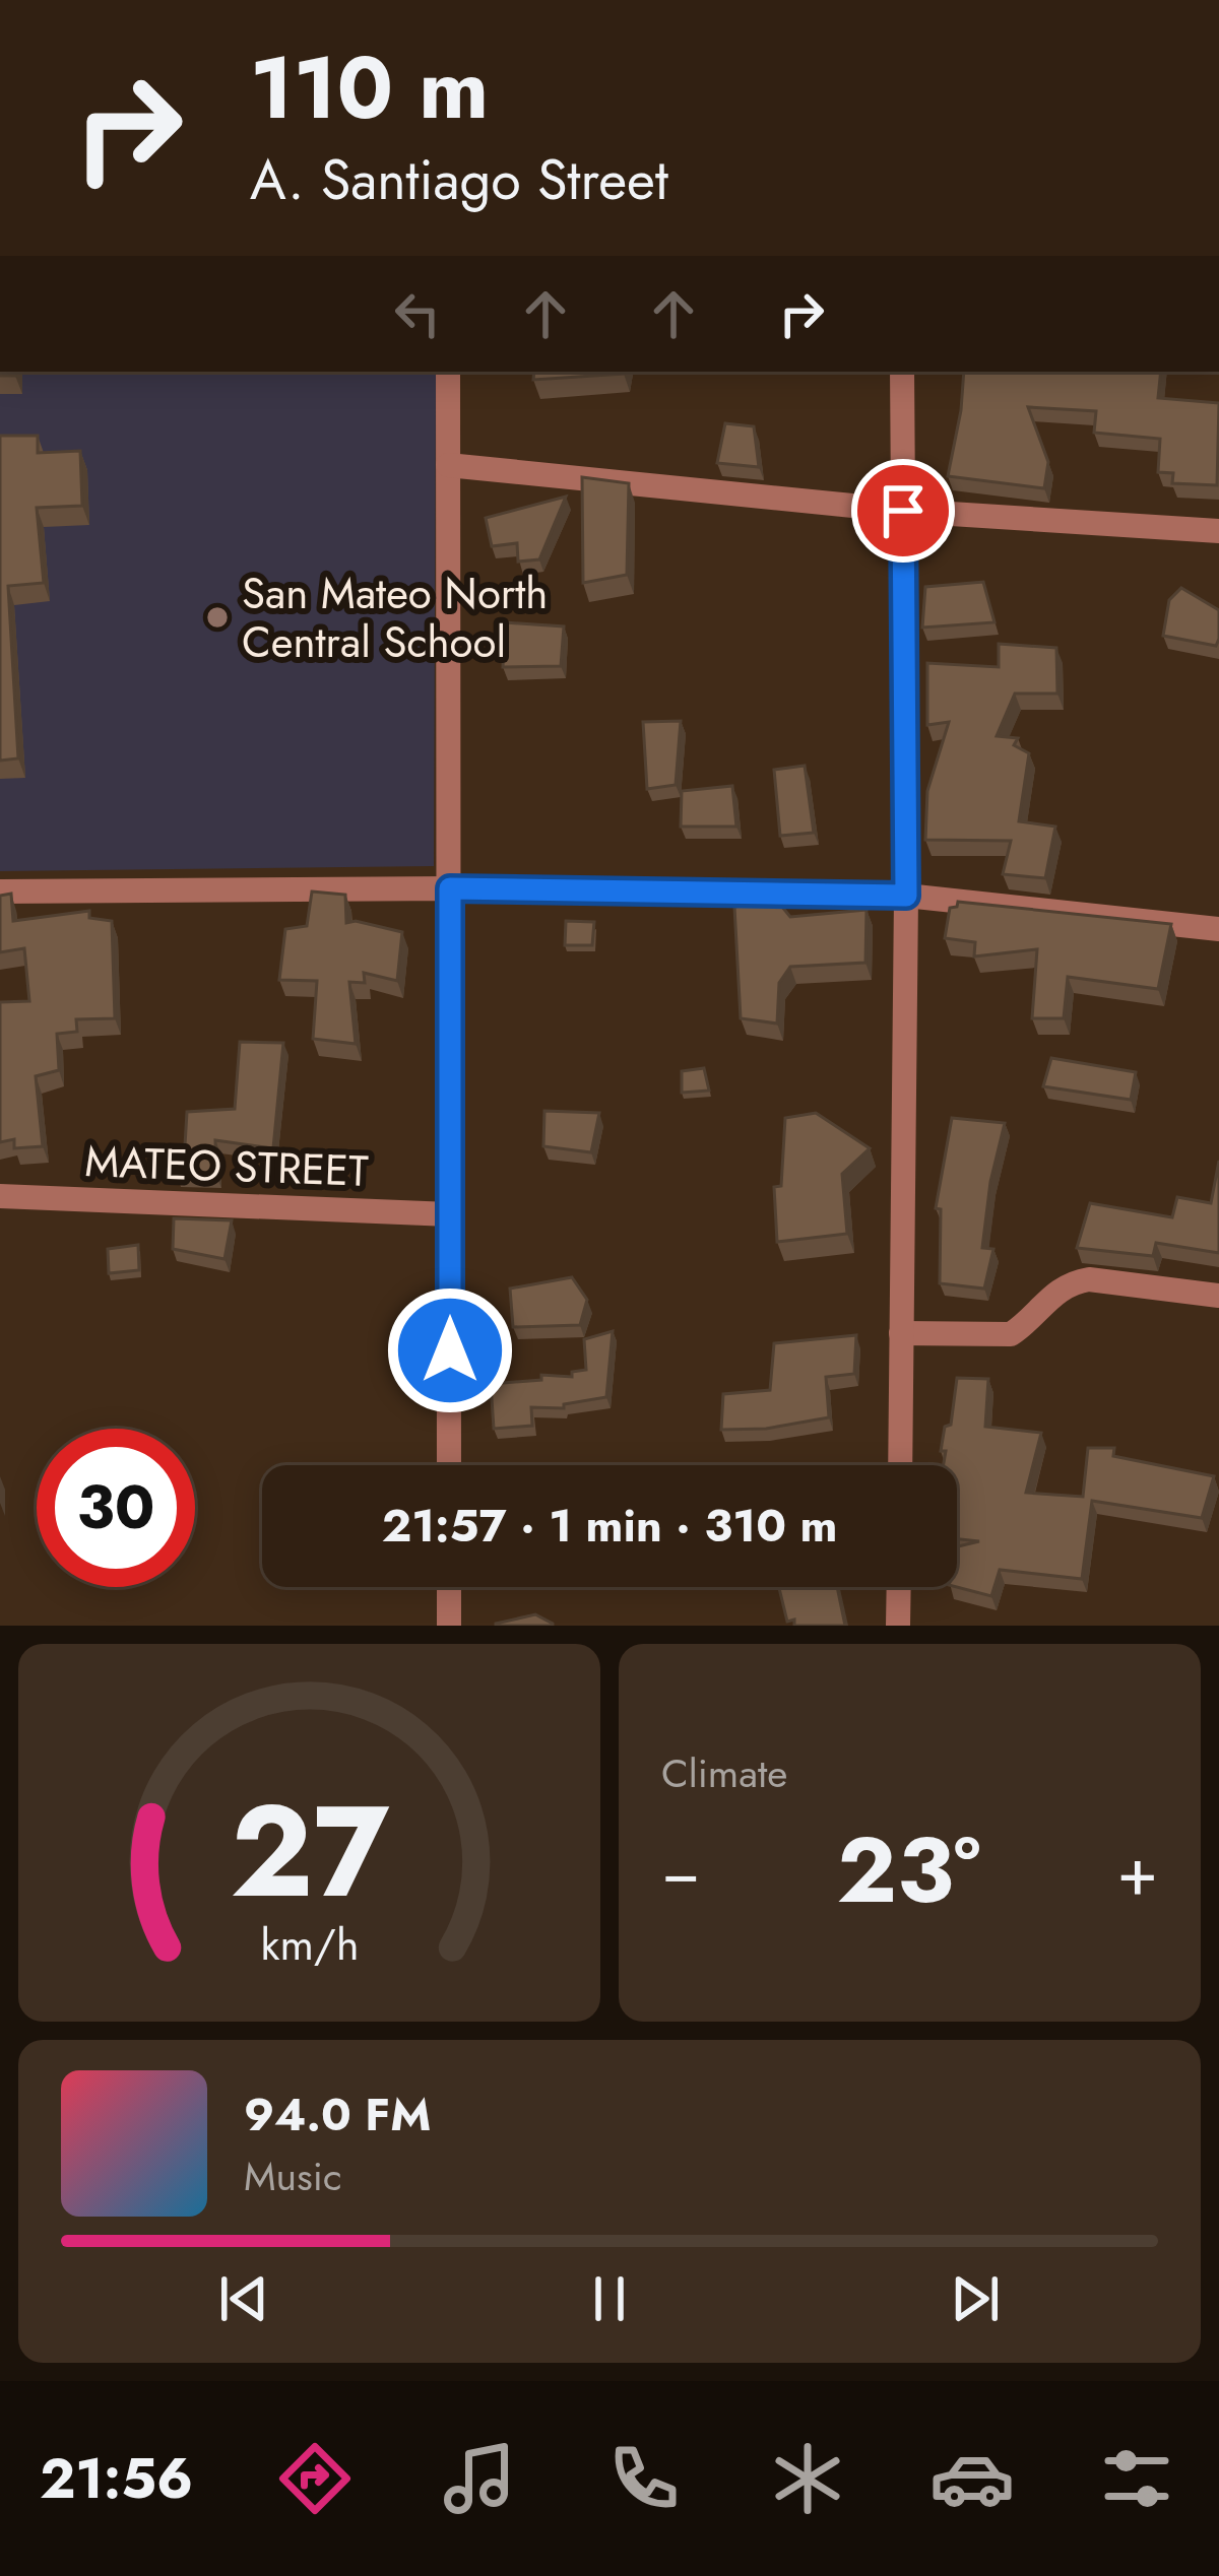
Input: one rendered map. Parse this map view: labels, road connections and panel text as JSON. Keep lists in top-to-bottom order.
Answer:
{
  "streets": {
    "street": ["MATEO STREET"]
  },
  "places": ["San Mateo North Central School"],
  "page": {
    "turn": ["110 m", "A. Santiago Street"],
    "limit": "30",
    "trip": "21:57 · 1 min · 310 m",
    "tile": "Climate",
    "heat": ["−", "23°", "+"],
    "song": ["94.0 FM", "Music"],
    "tabs": "21:56",
    "gauge": ["27", "km/h"]
  }
}
